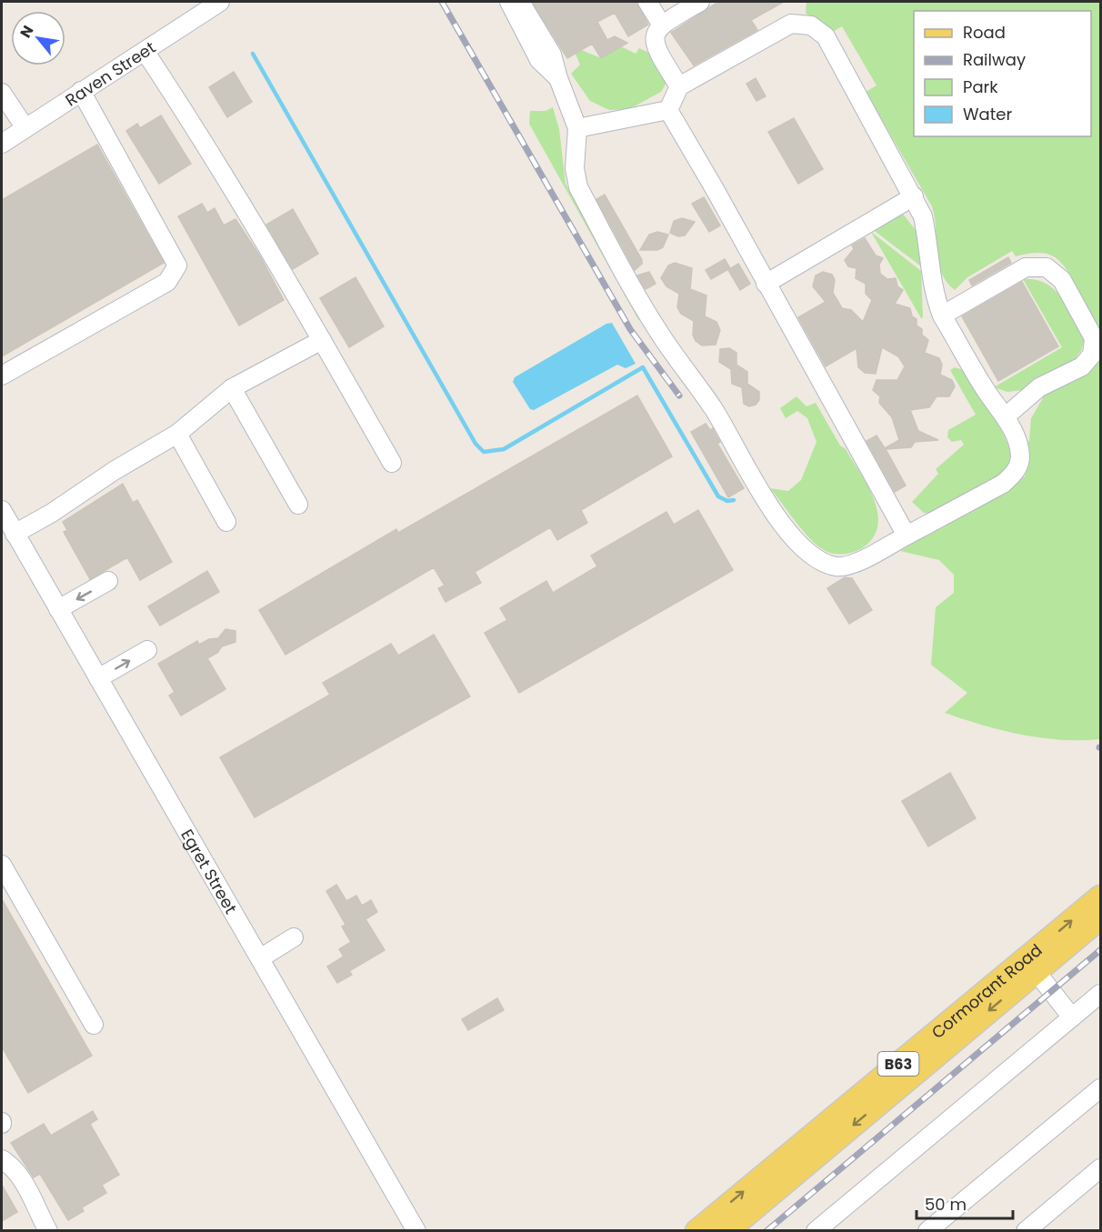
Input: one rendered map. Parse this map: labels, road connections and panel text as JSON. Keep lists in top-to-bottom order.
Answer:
{
  "streets": {
    "main road": ["Cormorant Road", "B63"],
    "street": ["Raven Street", "Egret Street"]
  },
  "legend": [
    "Road",
    "Railway",
    "Park",
    "Water"
  ],
  "scale_bar": "50 m",
  "north": "top left"
}
